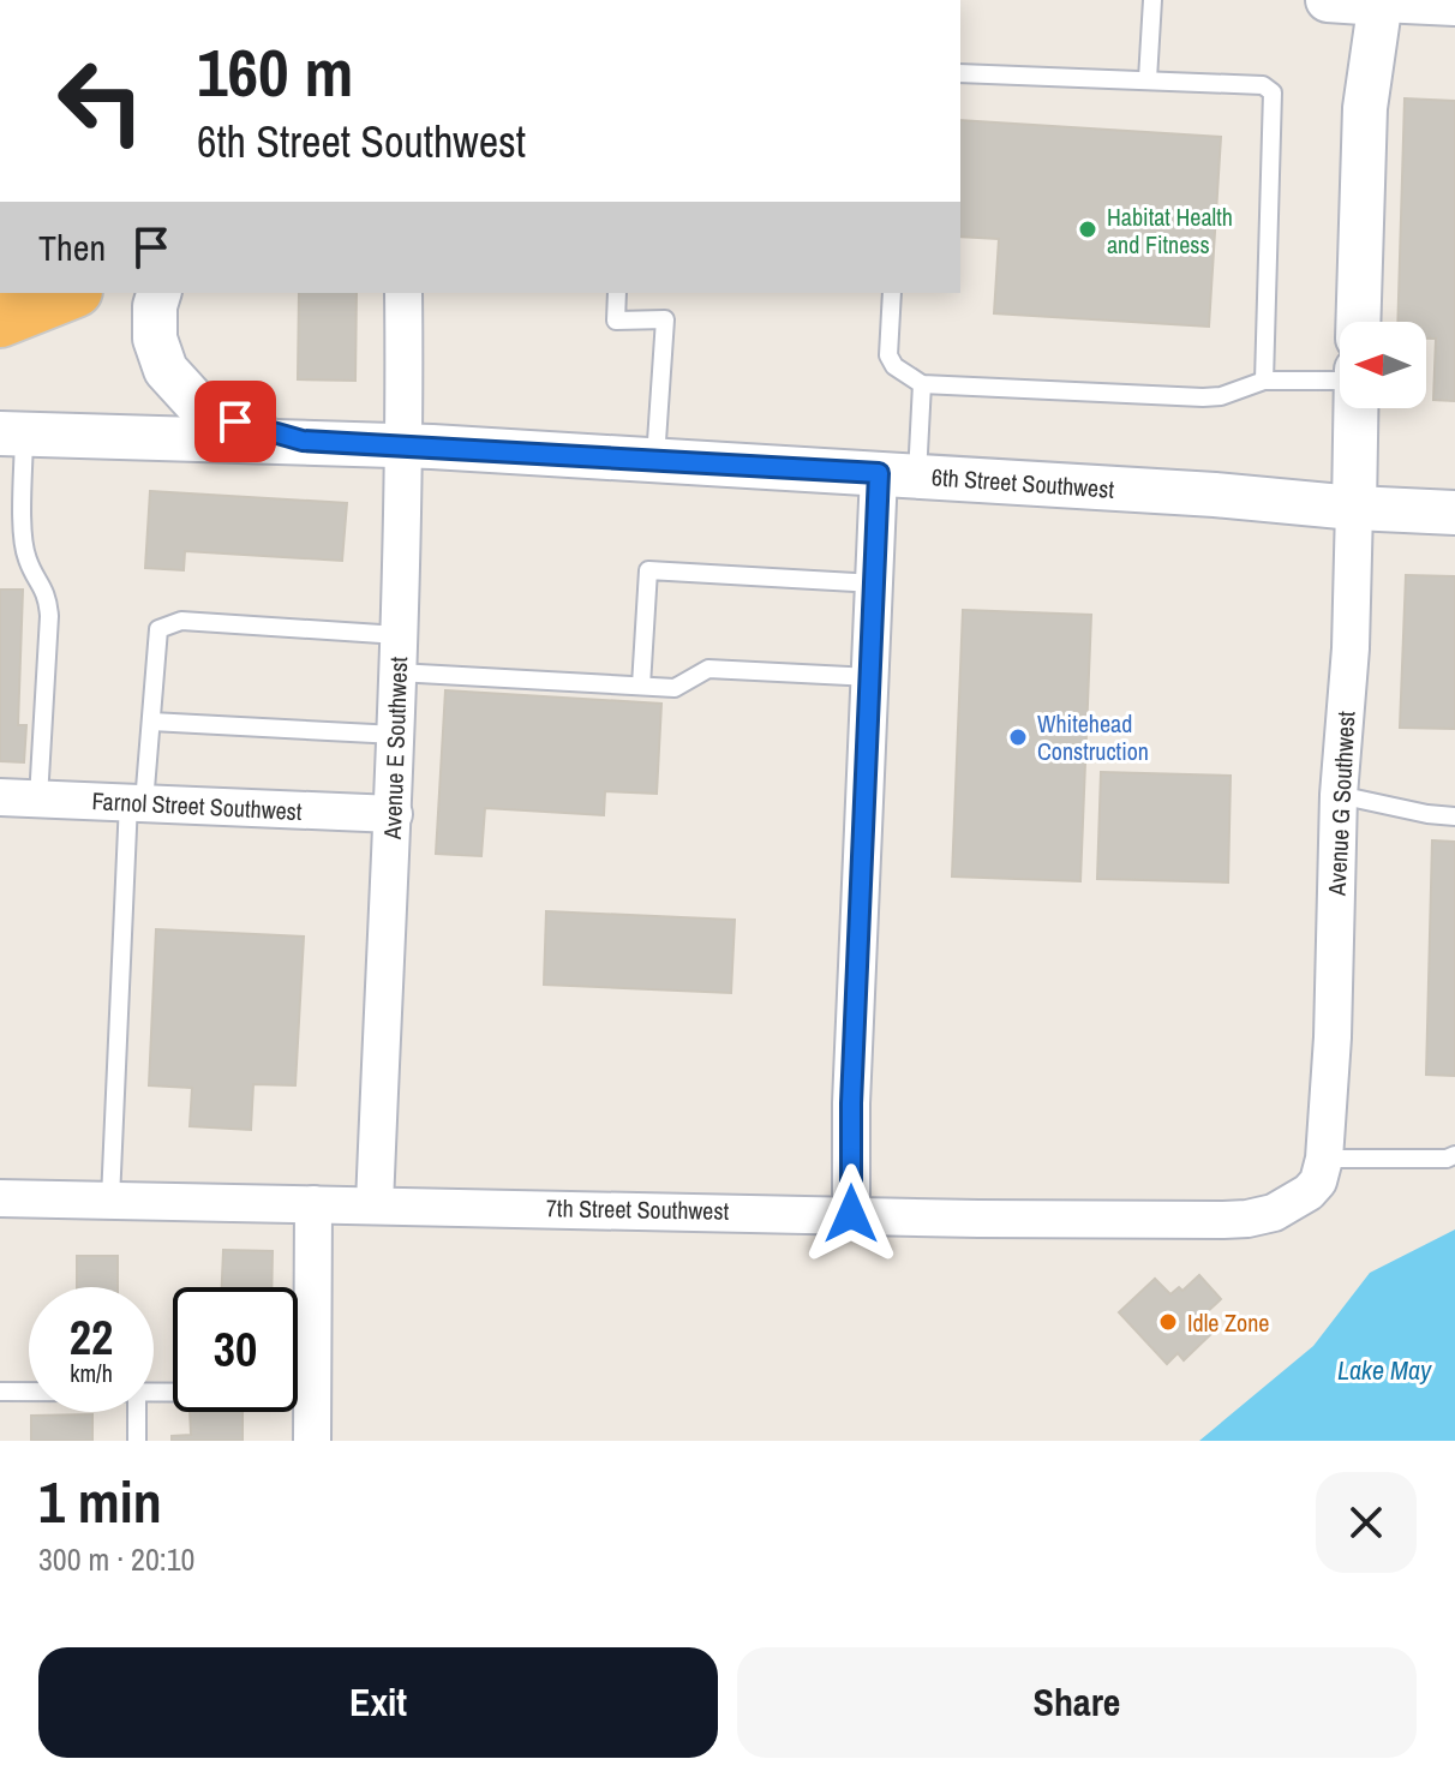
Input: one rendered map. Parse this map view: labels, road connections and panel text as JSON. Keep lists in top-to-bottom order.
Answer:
{
  "streets": {
    "street": [
      "6th Street Southwest",
      "Avenue E Southwest",
      "Avenue G Southwest",
      "Farnol Street Southwest",
      "7th Street Southwest"
    ]
  },
  "crossings": [
    ["6th Street Southwest", "Avenue E Southwest"],
    ["6th Street Southwest", "Avenue G Southwest"],
    ["Avenue E Southwest", "Farnol Street Southwest"],
    ["Avenue E Southwest", "7th Street Southwest"],
    ["Avenue G Southwest", "7th Street Southwest"]
  ],
  "water": ["Lake May"],
  "places": ["Habitat Health and Fitness", "Whitehead Construction", "Idle Zone"],
  "north": "left",
  "page": {
    "turn": ["160 m", "6th Street Southwest"],
    "then": "Then",
    "speed": "22 km/h",
    "limit": "30",
    "heading": ["1 min", "300 m · 20:10"],
    "buttons": ["Exit", "Share"]
  }
}
